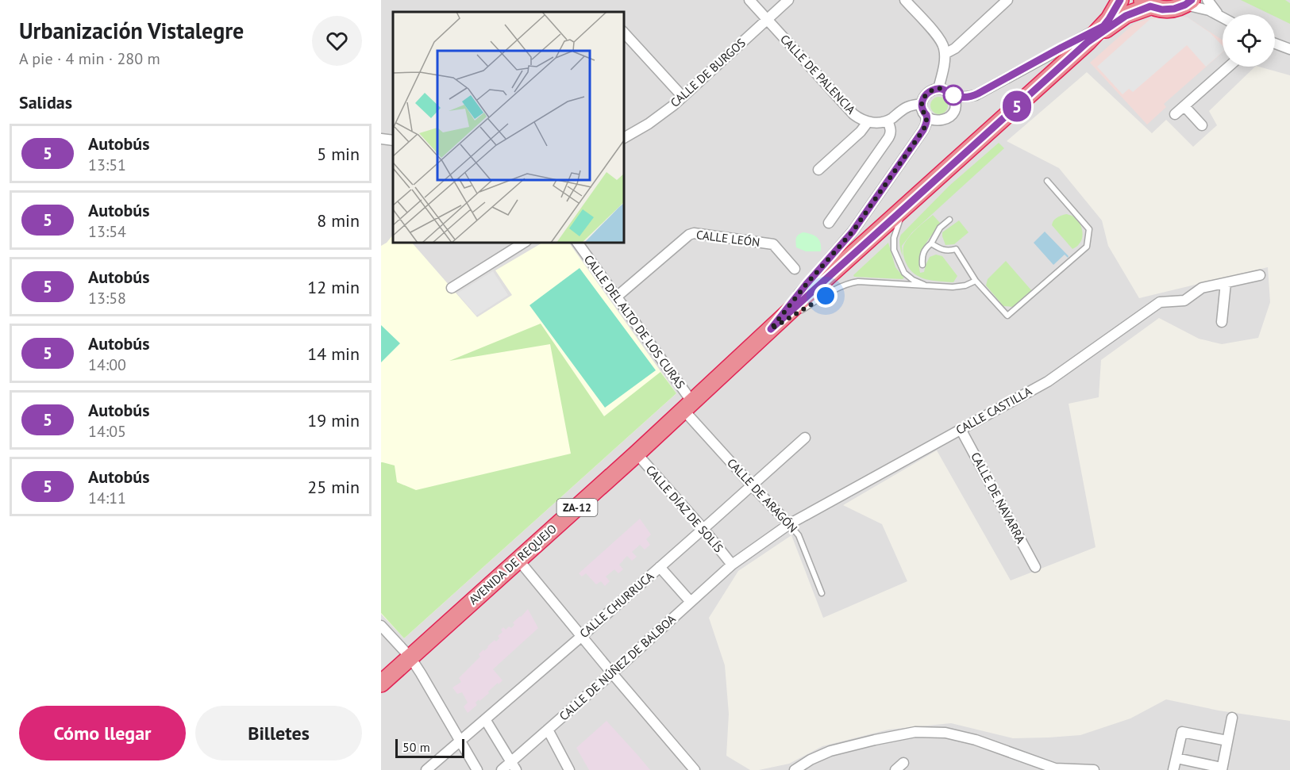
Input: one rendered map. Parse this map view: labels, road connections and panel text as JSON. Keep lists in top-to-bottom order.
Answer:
{
  "streets": {
    "highway": ["ZA-12", "AVENIDA DE REQUEJO"],
    "street": [
      "CALLE DE BURGOS",
      "CALLE DE PALENCIA",
      "CALLE LEÓN",
      "CALLE DEL ALTO DE LOS CURAS",
      "CALLE CASTILLA",
      "CALLE DE ARAGÓN",
      "CALLE DE NAVARRA",
      "CALLE DÍAZ DE SOLÍS",
      "CALLE CHURRUCA",
      "CALLE DE NÚÑEZ DE BALBOA"
    ]
  },
  "crossings": [
    ["CALLE DE BURGOS", "CALLE DE PALENCIA"],
    ["CALLE LEÓN", "CALLE DEL ALTO DE LOS CURAS"],
    ["CALLE DEL ALTO DE LOS CURAS", "CALLE DE ARAGÓN"],
    ["CALLE DEL ALTO DE LOS CURAS", "AVENIDA DE REQUEJO"],
    ["CALLE CASTILLA", "CALLE DE ARAGÓN"],
    ["CALLE CASTILLA", "CALLE DE NAVARRA"],
    ["CALLE CASTILLA", "CALLE DÍAZ DE SOLÍS"],
    ["CALLE CASTILLA", "CALLE DE NÚÑEZ DE BALBOA"],
    ["CALLE DE ARAGÓN", "AVENIDA DE REQUEJO"],
    ["CALLE DE ARAGÓN", "CALLE CHURRUCA"],
    ["ZA-12", "AVENIDA DE REQUEJO"],
    ["CALLE DÍAZ DE SOLÍS", "AVENIDA DE REQUEJO"],
    ["CALLE DÍAZ DE SOLÍS", "CALLE CHURRUCA"],
    ["CALLE DÍAZ DE SOLÍS", "CALLE DE NÚÑEZ DE BALBOA"]
  ],
  "lines": ["bus line 5"],
  "scale_bar": "50 m",
  "page": {
    "heading": [
      ["Urbanización Vistalegre", "A pie · 4 min · 280 m"],
      "Salidas"
    ],
    "on_map": "5",
    "list": [
      {
        "mark": "5",
        "name": "Autobús",
        "note": "13:51",
        "value": "5 min"
      },
      {
        "mark": "5",
        "name": "Autobús",
        "note": "13:54",
        "value": "8 min"
      },
      {
        "mark": "5",
        "name": "Autobús",
        "note": "13:58",
        "value": "12 min"
      },
      {
        "mark": "5",
        "name": "Autobús",
        "note": "14:00",
        "value": "14 min"
      },
      {
        "mark": "5",
        "name": "Autobús",
        "note": "14:05",
        "value": "19 min"
      },
      {
        "mark": "5",
        "name": "Autobús",
        "note": "14:11",
        "value": "25 min"
      }
    ],
    "buttons": ["Cómo llegar", "Billetes"],
    "scale": "50 m"
  }
}
